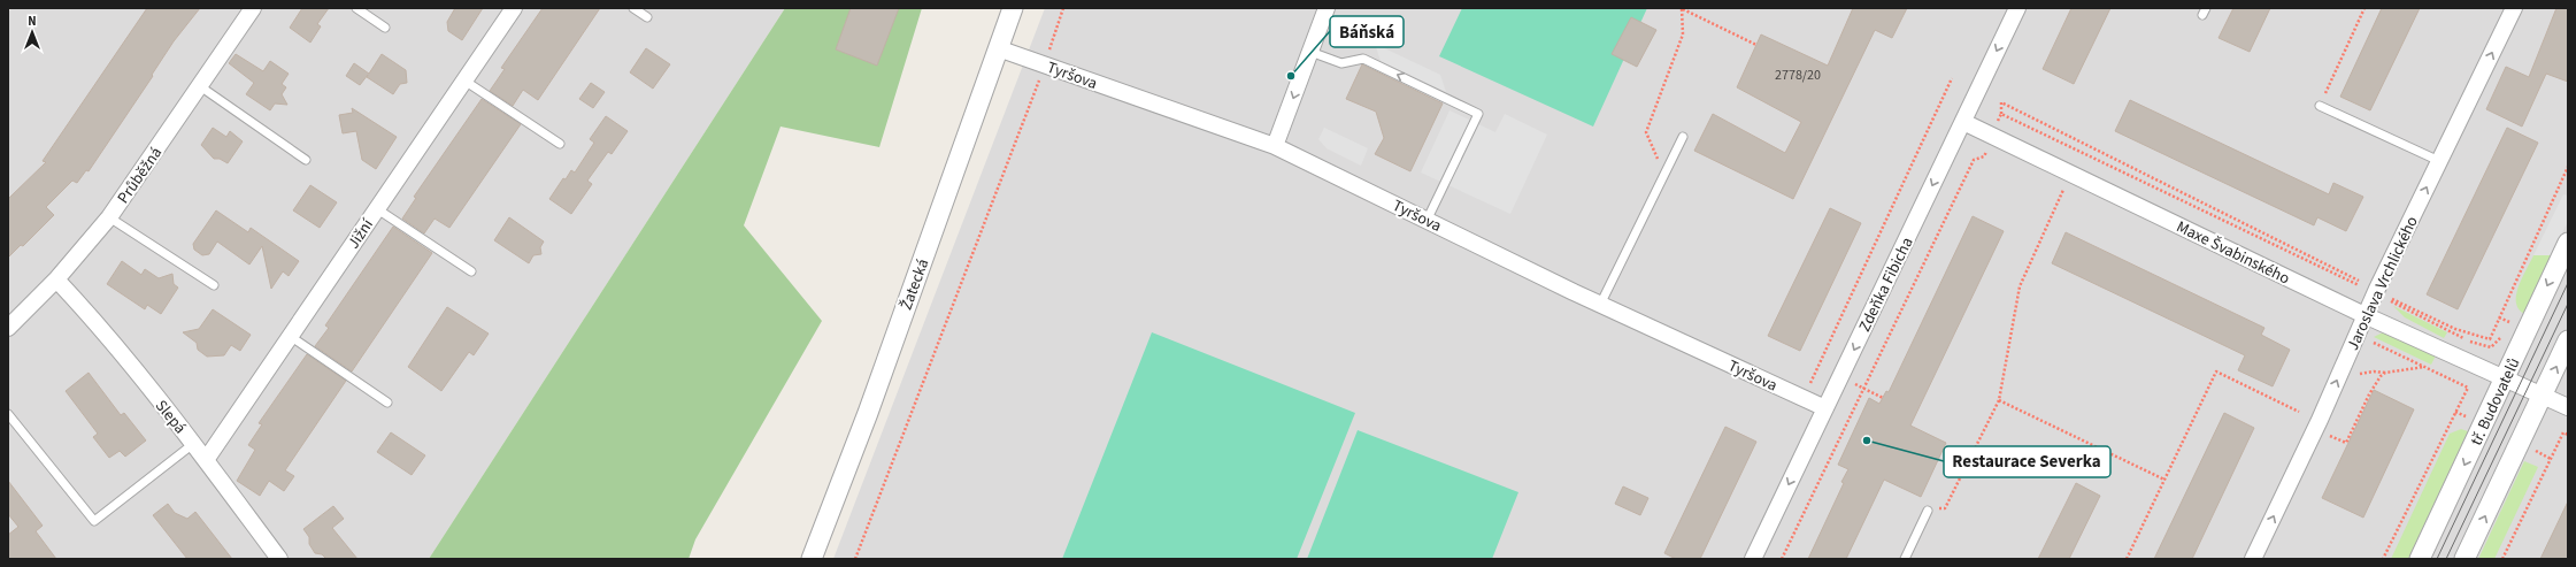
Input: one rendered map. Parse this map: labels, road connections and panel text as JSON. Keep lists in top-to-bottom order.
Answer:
{
  "streets": {
    "street": [
      "Tyršova",
      "Průběžná",
      "Jižní",
      "Maxe Švabinského",
      "Jaroslava Vrchlického",
      "Žatecká",
      "Zdeňka Fibicha",
      "tř. Budovatelů",
      "Slepá"
    ]
  },
  "crossings": [
    ["Tyršova", "Žatecká"],
    ["Tyršova", "Zdeňka Fibicha"],
    ["Průběžná", "Slepá"],
    ["Jižní", "Slepá"],
    ["Maxe Švabinského", "Jaroslava Vrchlického"],
    ["Maxe Švabinského", "Zdeňka Fibicha"],
    ["Maxe Švabinského", "tř. Budovatelů"]
  ],
  "one_way": ["Jaroslava Vrchlického", "Zdeňka Fibicha"],
  "places": ["Báňská", "Restaurace Severka"],
  "house_numbers": ["2778/20"],
  "north": "top"
}
